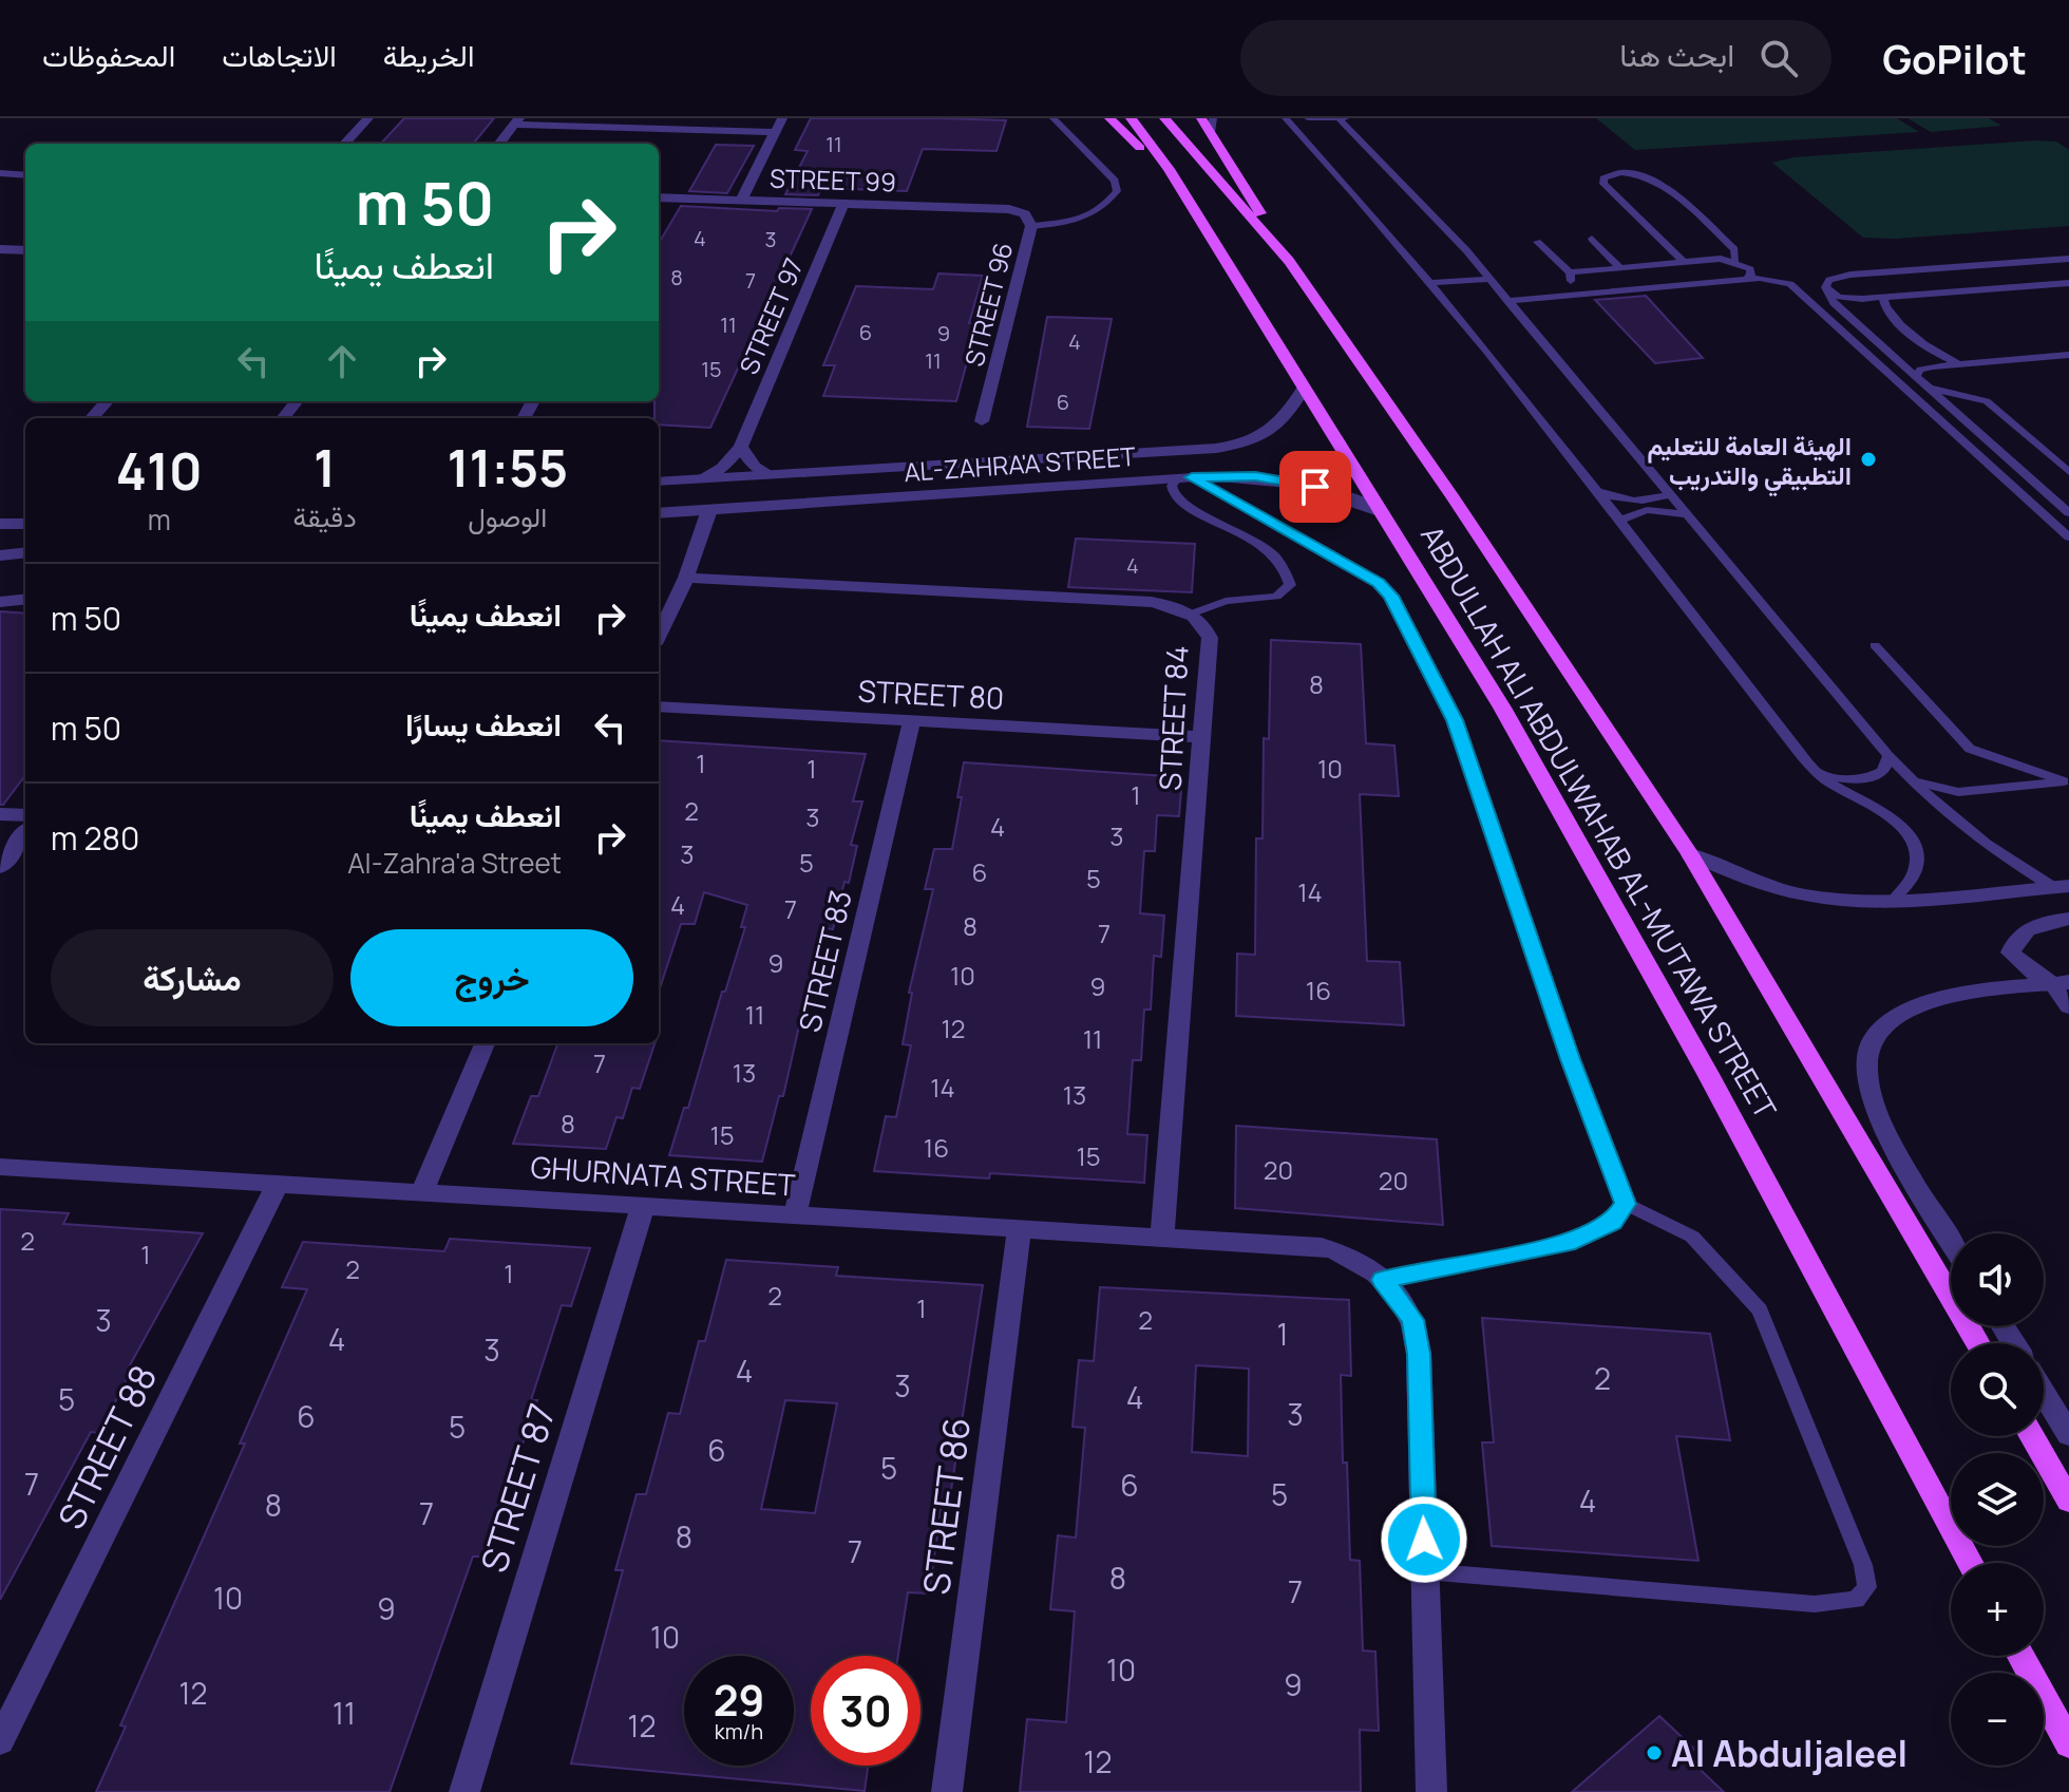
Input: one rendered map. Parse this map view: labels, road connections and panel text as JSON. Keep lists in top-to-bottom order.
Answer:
{
  "streets": {
    "main road": ["ABDULLAH ALI ABDULWAHAB AL-MUTAWA STREET"],
    "street": [
      "STREET 99",
      "STREET 96",
      "STREET 97",
      "AL-ZAHRA'A STREET",
      "STREET 80",
      "STREET 84",
      "STREET 83",
      "GHURNATA STREET",
      "STREET 88",
      "STREET 87",
      "STREET 86"
    ]
  },
  "crossings": [
    ["STREET 99", "STREET 96"],
    ["STREET 99", "STREET 97"],
    ["STREET 97", "AL-ZAHRA'A STREET"],
    ["AL-ZAHRA'A STREET", "ABDULLAH ALI ABDULWAHAB AL-MUTAWA STREET"],
    ["STREET 80", "STREET 84"],
    ["STREET 80", "STREET 83"],
    ["STREET 84", "GHURNATA STREET"],
    ["STREET 83", "GHURNATA STREET"],
    ["GHURNATA STREET", "STREET 88"],
    ["GHURNATA STREET", "STREET 87"],
    ["GHURNATA STREET", "STREET 86"]
  ],
  "places": ["الهيئة العامة للتعليم التطبيقي والتدريب", "Al Abduljaleel"],
  "house_numbers": [
    "11",
    "4",
    "3",
    "8",
    "7",
    "11",
    "6",
    "9",
    "4",
    "11",
    "15",
    "6",
    "4",
    "8",
    "1",
    "1",
    "10",
    "1",
    "2",
    "3",
    "4",
    "3",
    "3",
    "5",
    "6",
    "5",
    "14",
    "4",
    "7",
    "8",
    "7",
    "9",
    "10",
    "9",
    "16",
    "11",
    "12",
    "11",
    "7",
    "13",
    "14",
    "13",
    "8",
    "15",
    "16",
    "15",
    "20",
    "20",
    "2",
    "1",
    "2",
    "1",
    "2",
    "1",
    "2",
    "3",
    "1",
    "4",
    "3",
    "4",
    "2",
    "3",
    "4",
    "5",
    "3",
    "6",
    "5",
    "6",
    "5",
    "7",
    "6",
    "5",
    "4",
    "8",
    "7",
    "8",
    "7",
    "8",
    "7",
    "10",
    "9",
    "10",
    "10",
    "9",
    "12",
    "11",
    "12",
    "12"
  ],
  "page": {
    "header": "GoPilot",
    "search": "ابحث هنا",
    "nav": ["الخريطة", "الاتجاهات", "المحفوظات"],
    "turn": ["50 m", "انعطف يمينًا"],
    "eta": [
      "11:55",
      "الوصول",
      "1",
      "دقيقة",
      "410",
      "m"
    ],
    "list": [
      {
        "name": "انعطف يمينًا",
        "value": "50 m"
      },
      {
        "name": "انعطف يسارًا",
        "value": "50 m"
      },
      {
        "name": "انعطف يمينًا",
        "note": "Al-Zahra'a Street",
        "value": "280 m"
      }
    ],
    "buttons": ["خروج", "مشاركة"],
    "map_buttons": ["+", "−"],
    "speed": "29 km/h",
    "limit": "30"
  }
}
